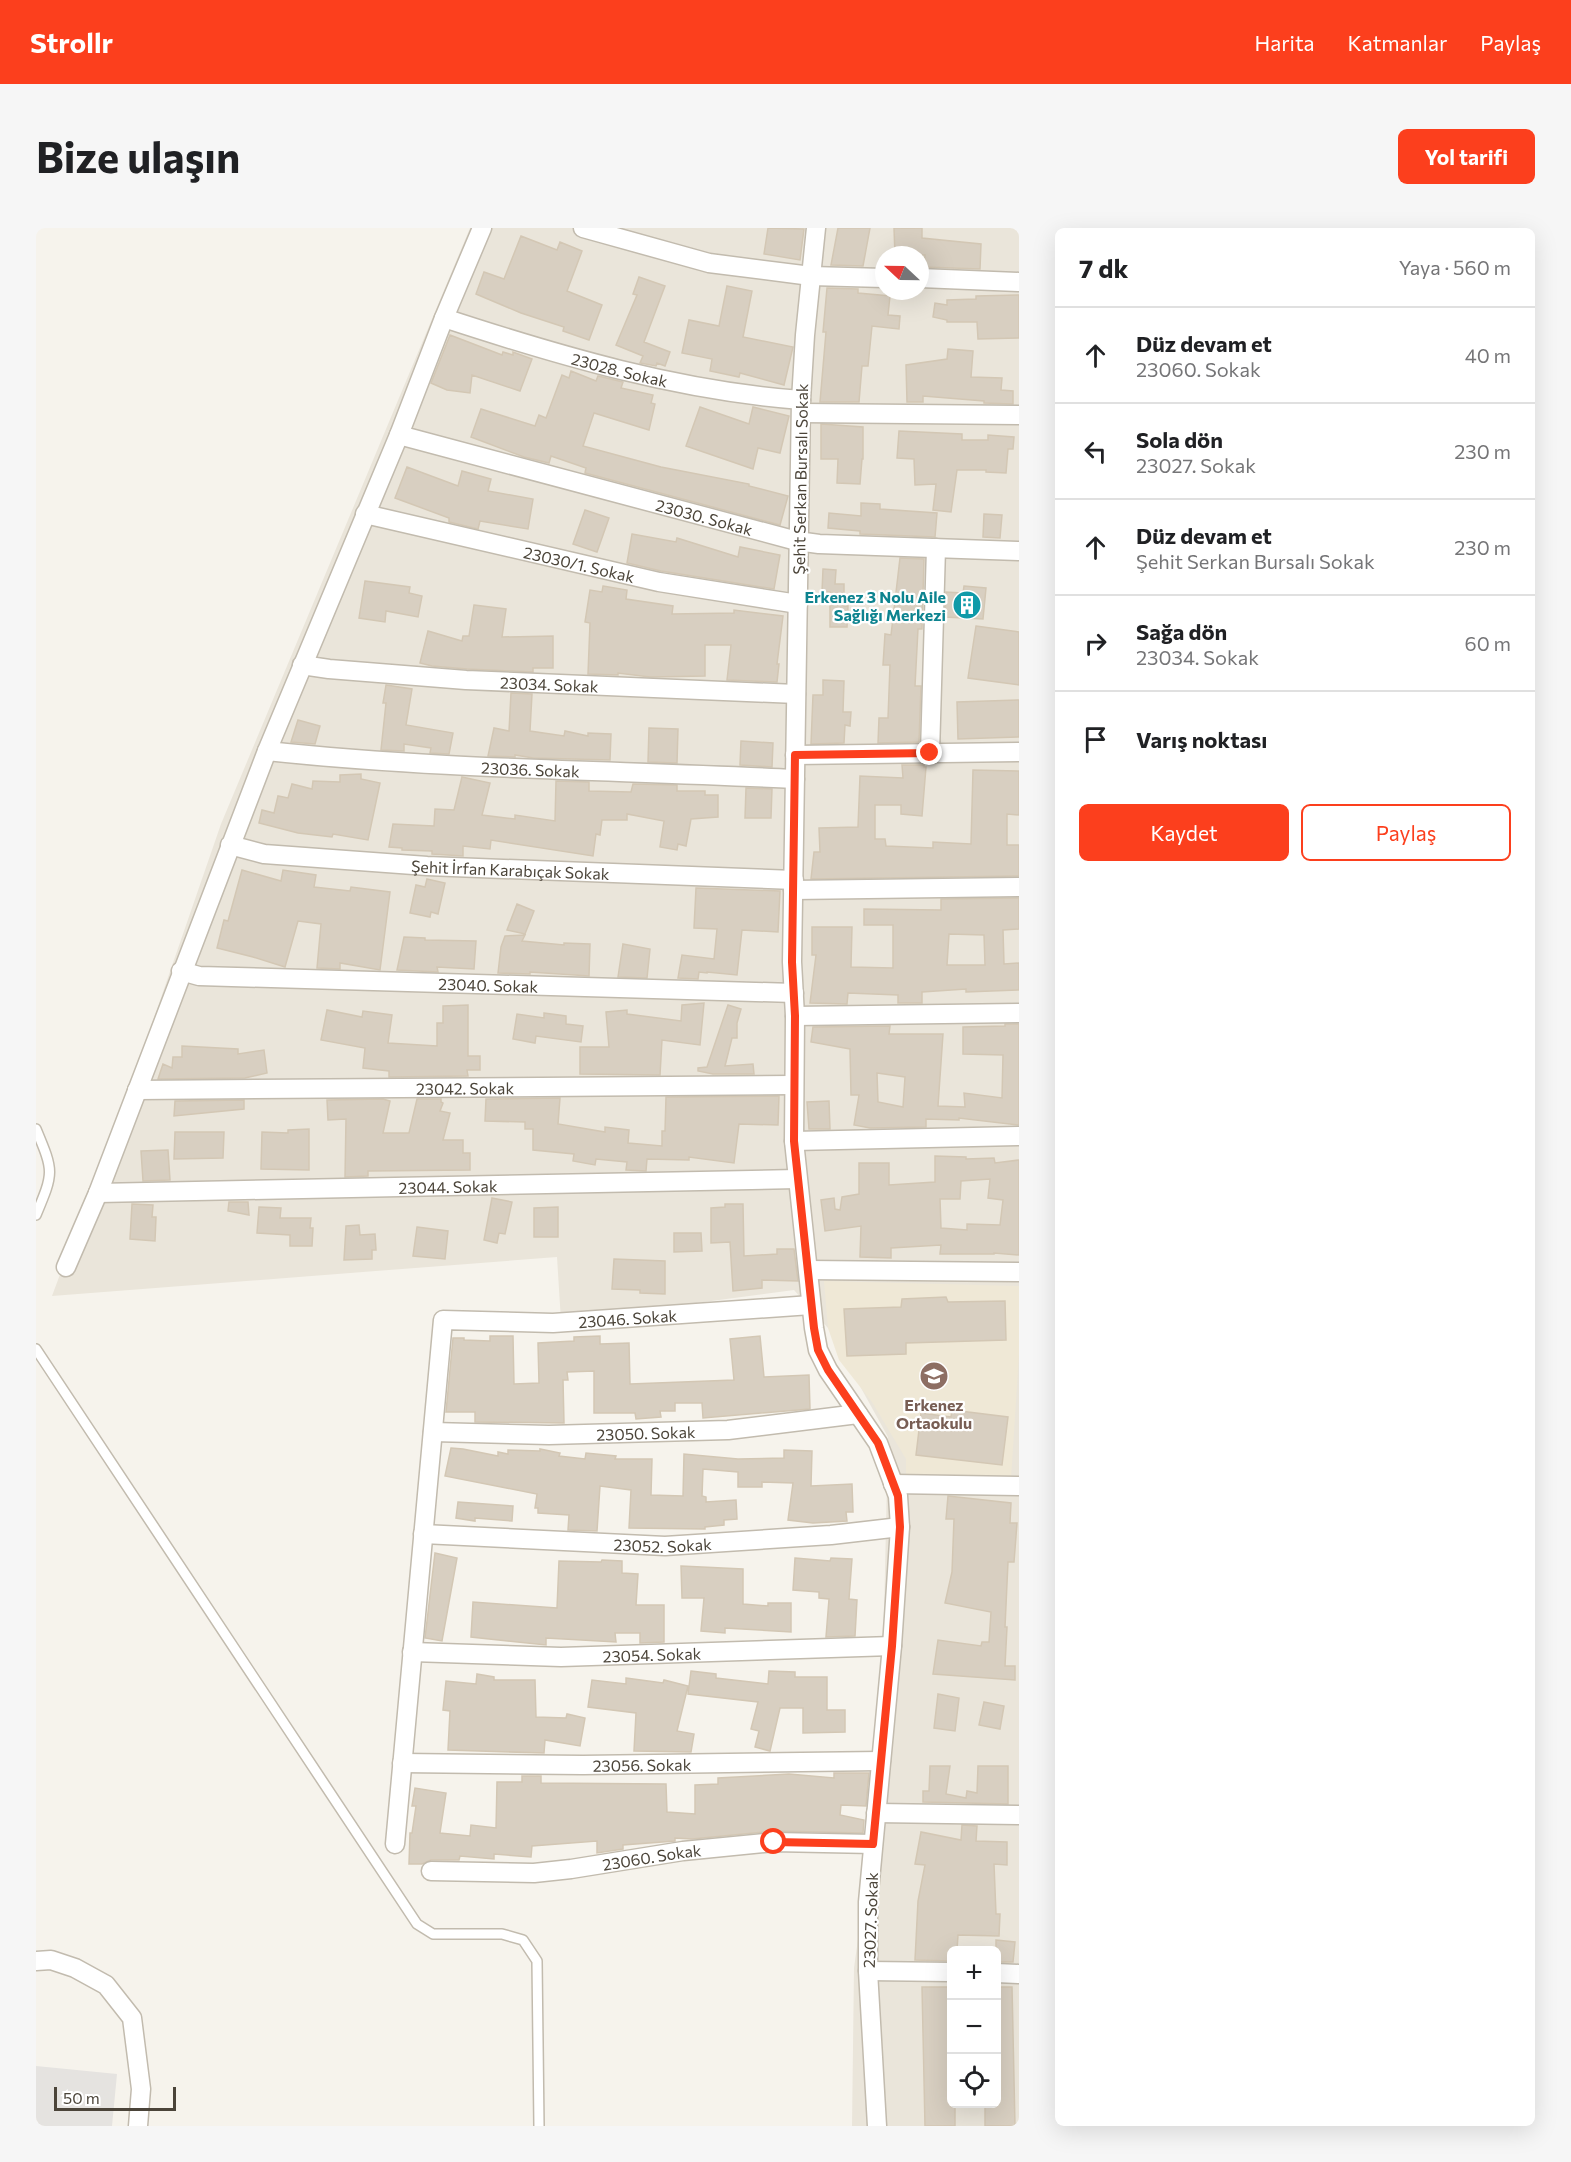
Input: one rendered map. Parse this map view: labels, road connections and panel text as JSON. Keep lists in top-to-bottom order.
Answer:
{
  "streets": {
    "street": [
      "23028. Sokak",
      "Şehit Serkan Bursalı Sokak",
      "23030. Sokak",
      "23030/1. Sokak",
      "23034. Sokak",
      "23036. Sokak",
      "Şehit İrfan Karabıçak Sokak",
      "23040. Sokak",
      "23042. Sokak",
      "23044. Sokak",
      "23046. Sokak",
      "23050. Sokak",
      "23052. Sokak",
      "23054. Sokak",
      "23056. Sokak",
      "23060. Sokak",
      "23027. Sokak"
    ]
  },
  "crossings": [
    ["23028. Sokak", "Şehit Serkan Bursalı Sokak"],
    ["Şehit Serkan Bursalı Sokak", "23030. Sokak"],
    ["Şehit Serkan Bursalı Sokak", "23030/1. Sokak"],
    ["Şehit Serkan Bursalı Sokak", "23034. Sokak"],
    ["Şehit Serkan Bursalı Sokak", "23036. Sokak"],
    ["Şehit Serkan Bursalı Sokak", "Şehit İrfan Karabıçak Sokak"],
    ["Şehit Serkan Bursalı Sokak", "23040. Sokak"],
    ["Şehit Serkan Bursalı Sokak", "23042. Sokak"],
    ["Şehit Serkan Bursalı Sokak", "23044. Sokak"],
    ["Şehit Serkan Bursalı Sokak", "23046. Sokak"],
    ["Şehit Serkan Bursalı Sokak", "23027. Sokak"],
    ["23046. Sokak", "23050. Sokak"],
    ["23046. Sokak", "23027. Sokak"],
    ["23050. Sokak", "23027. Sokak"],
    ["23052. Sokak", "23027. Sokak"],
    ["23054. Sokak", "23027. Sokak"],
    ["23056. Sokak", "23027. Sokak"],
    ["23060. Sokak", "23027. Sokak"]
  ],
  "places": {
    "building": ["Erkenez 3 Nolu Aile Sağlığı Merkezi"],
    "school or university": ["Erkenez Ortaokulu"]
  },
  "scale_bar": "50 m",
  "north": "left",
  "page": {
    "header": "Strollr",
    "nav": ["Harita", "Katmanlar", "Paylaş"],
    "buttons": [
      "Yol tarifi",
      ["Kaydet", "Paylaş"]
    ],
    "title": "Bize ulaşın",
    "heading": ["7 dk", "Yaya · 560 m"],
    "list": [
      ["Düz devam et", "23060. Sokak", "40 m"],
      ["Sola dön", "23027. Sokak", "230 m"],
      ["Düz devam et", "Şehit Serkan Bursalı Sokak", "230 m"],
      ["Sağa dön", "23034. Sokak", "60 m"],
      "Varış noktası"
    ],
    "map_buttons": ["+", "−"],
    "scale": "50 m"
  }
}
